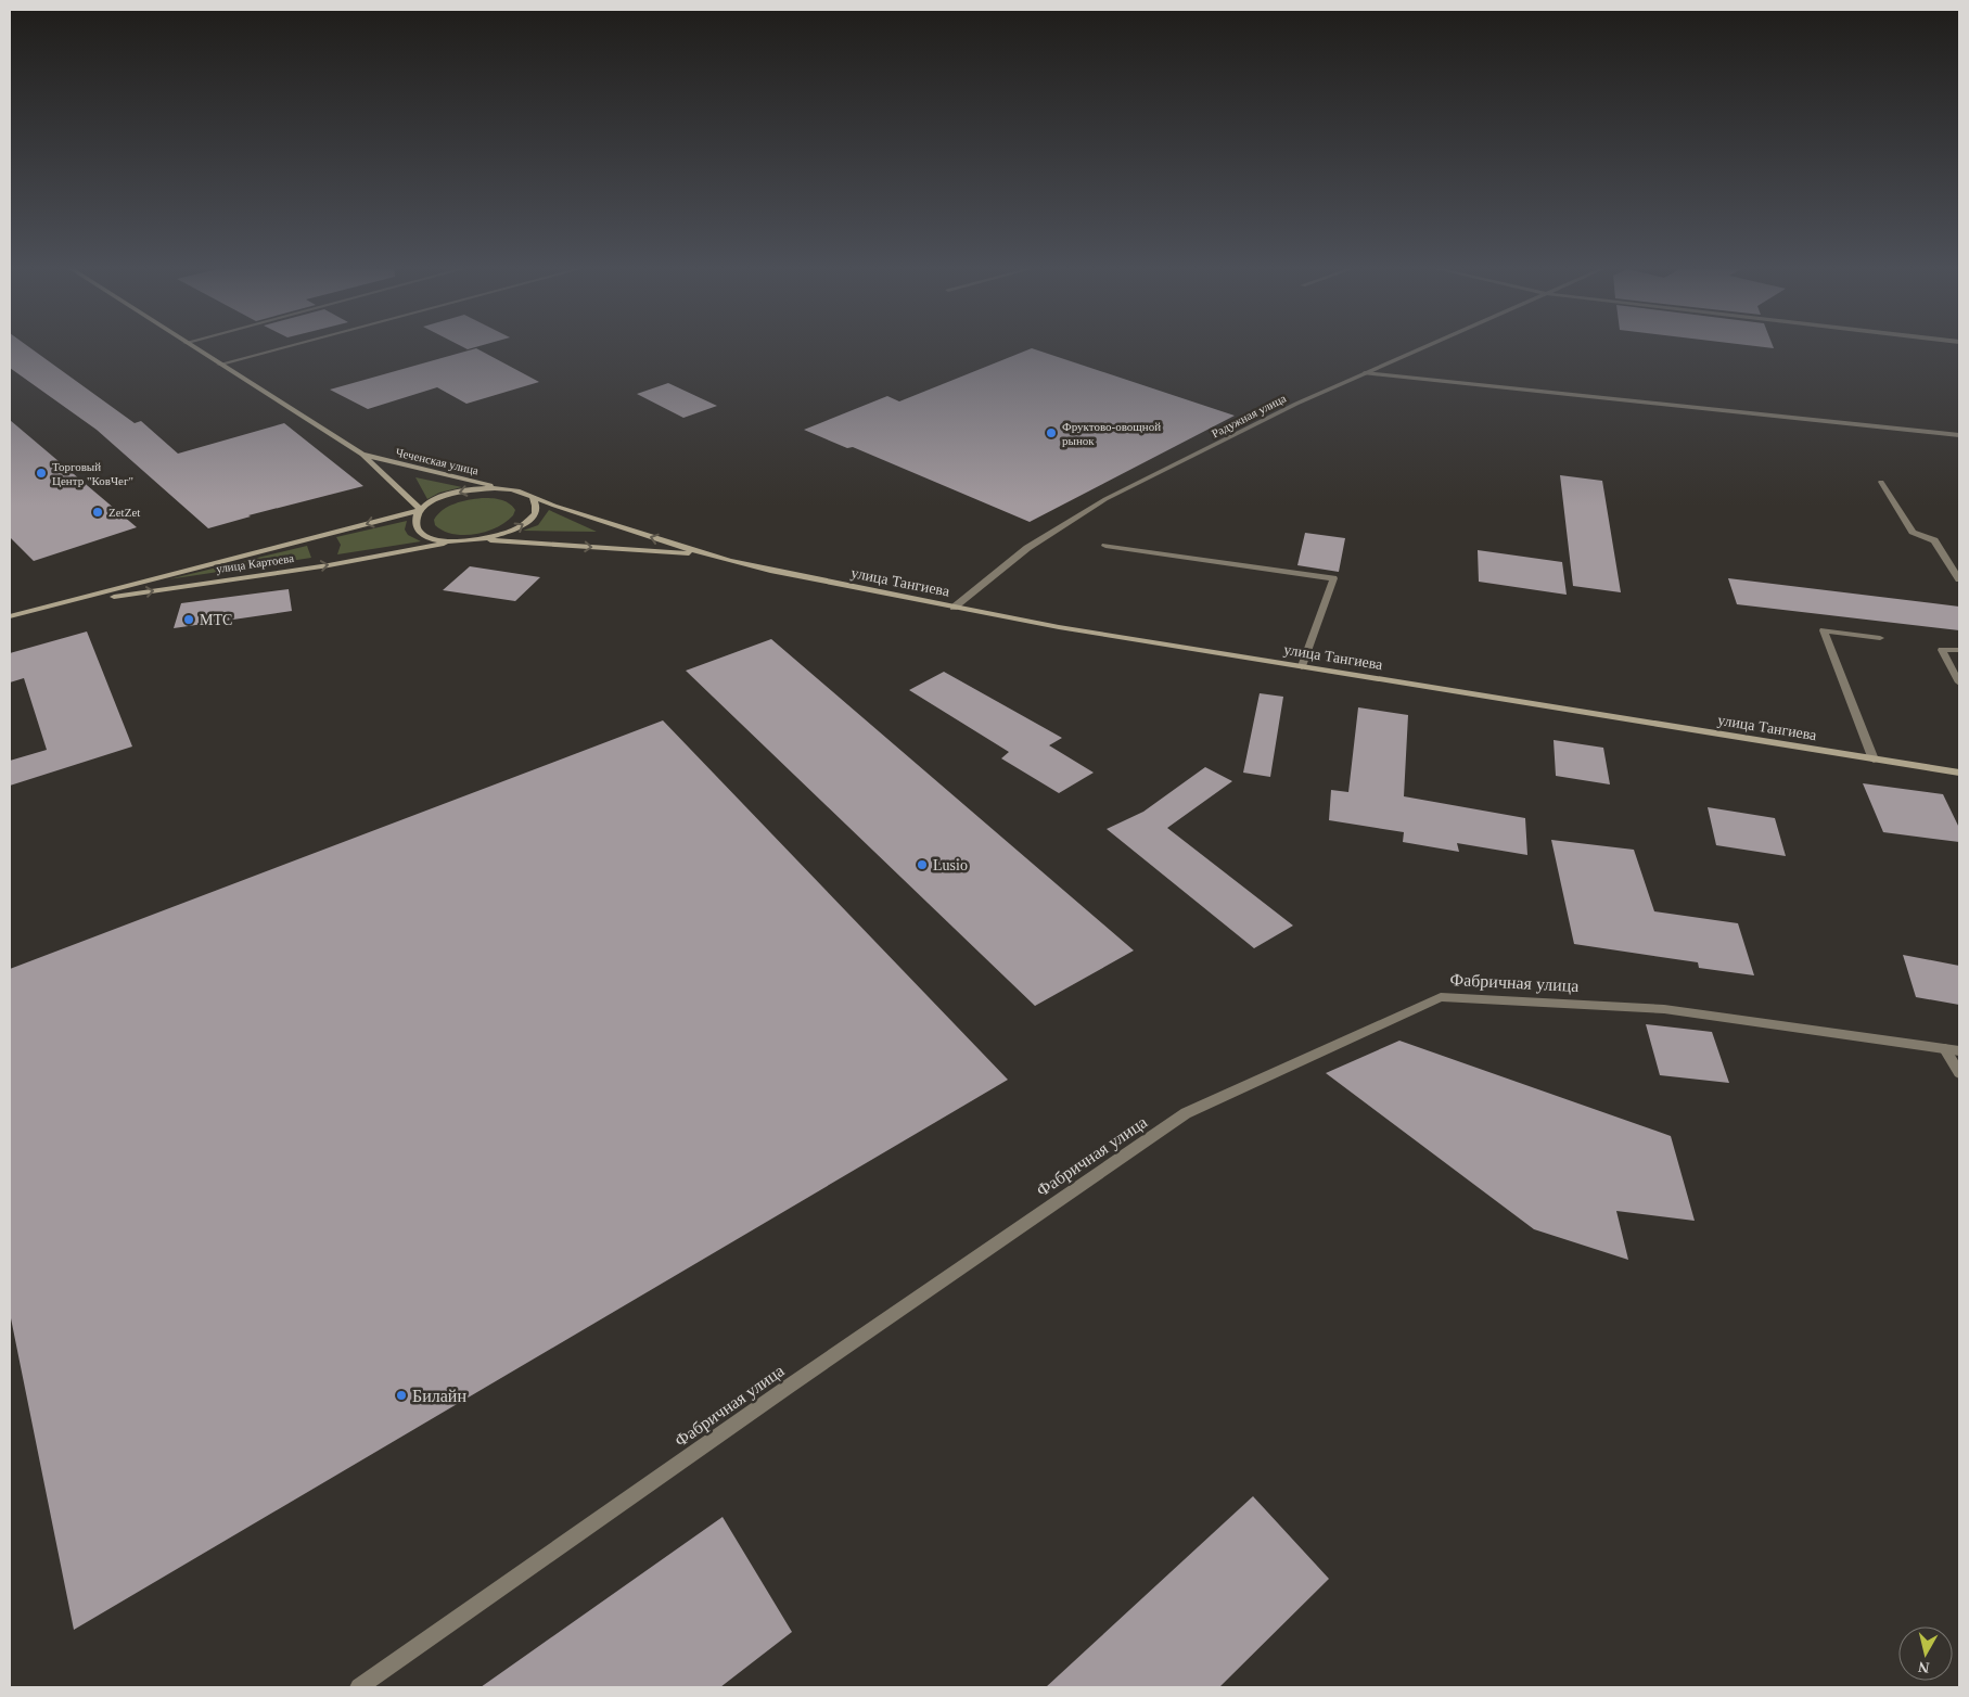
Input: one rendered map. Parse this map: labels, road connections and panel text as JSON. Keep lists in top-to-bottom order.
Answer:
{
  "streets": {
    "main road": ["Чеченская улица", "улица Картоева", "улица Тангиева"],
    "street": ["Радужная улица", "Фабричная улица"]
  },
  "crossings": [
    ["Радужная улица", "улица Тангиева"],
    ["Чеченская улица", "улица Картоева"]
  ],
  "places": [
    "Фруктово-овощной рынок",
    "Торговый Центр \"КовЧег\"",
    "ZetZet",
    "МТС",
    "Lusio",
    "Билайн"
  ],
  "north": "bottom"
}
